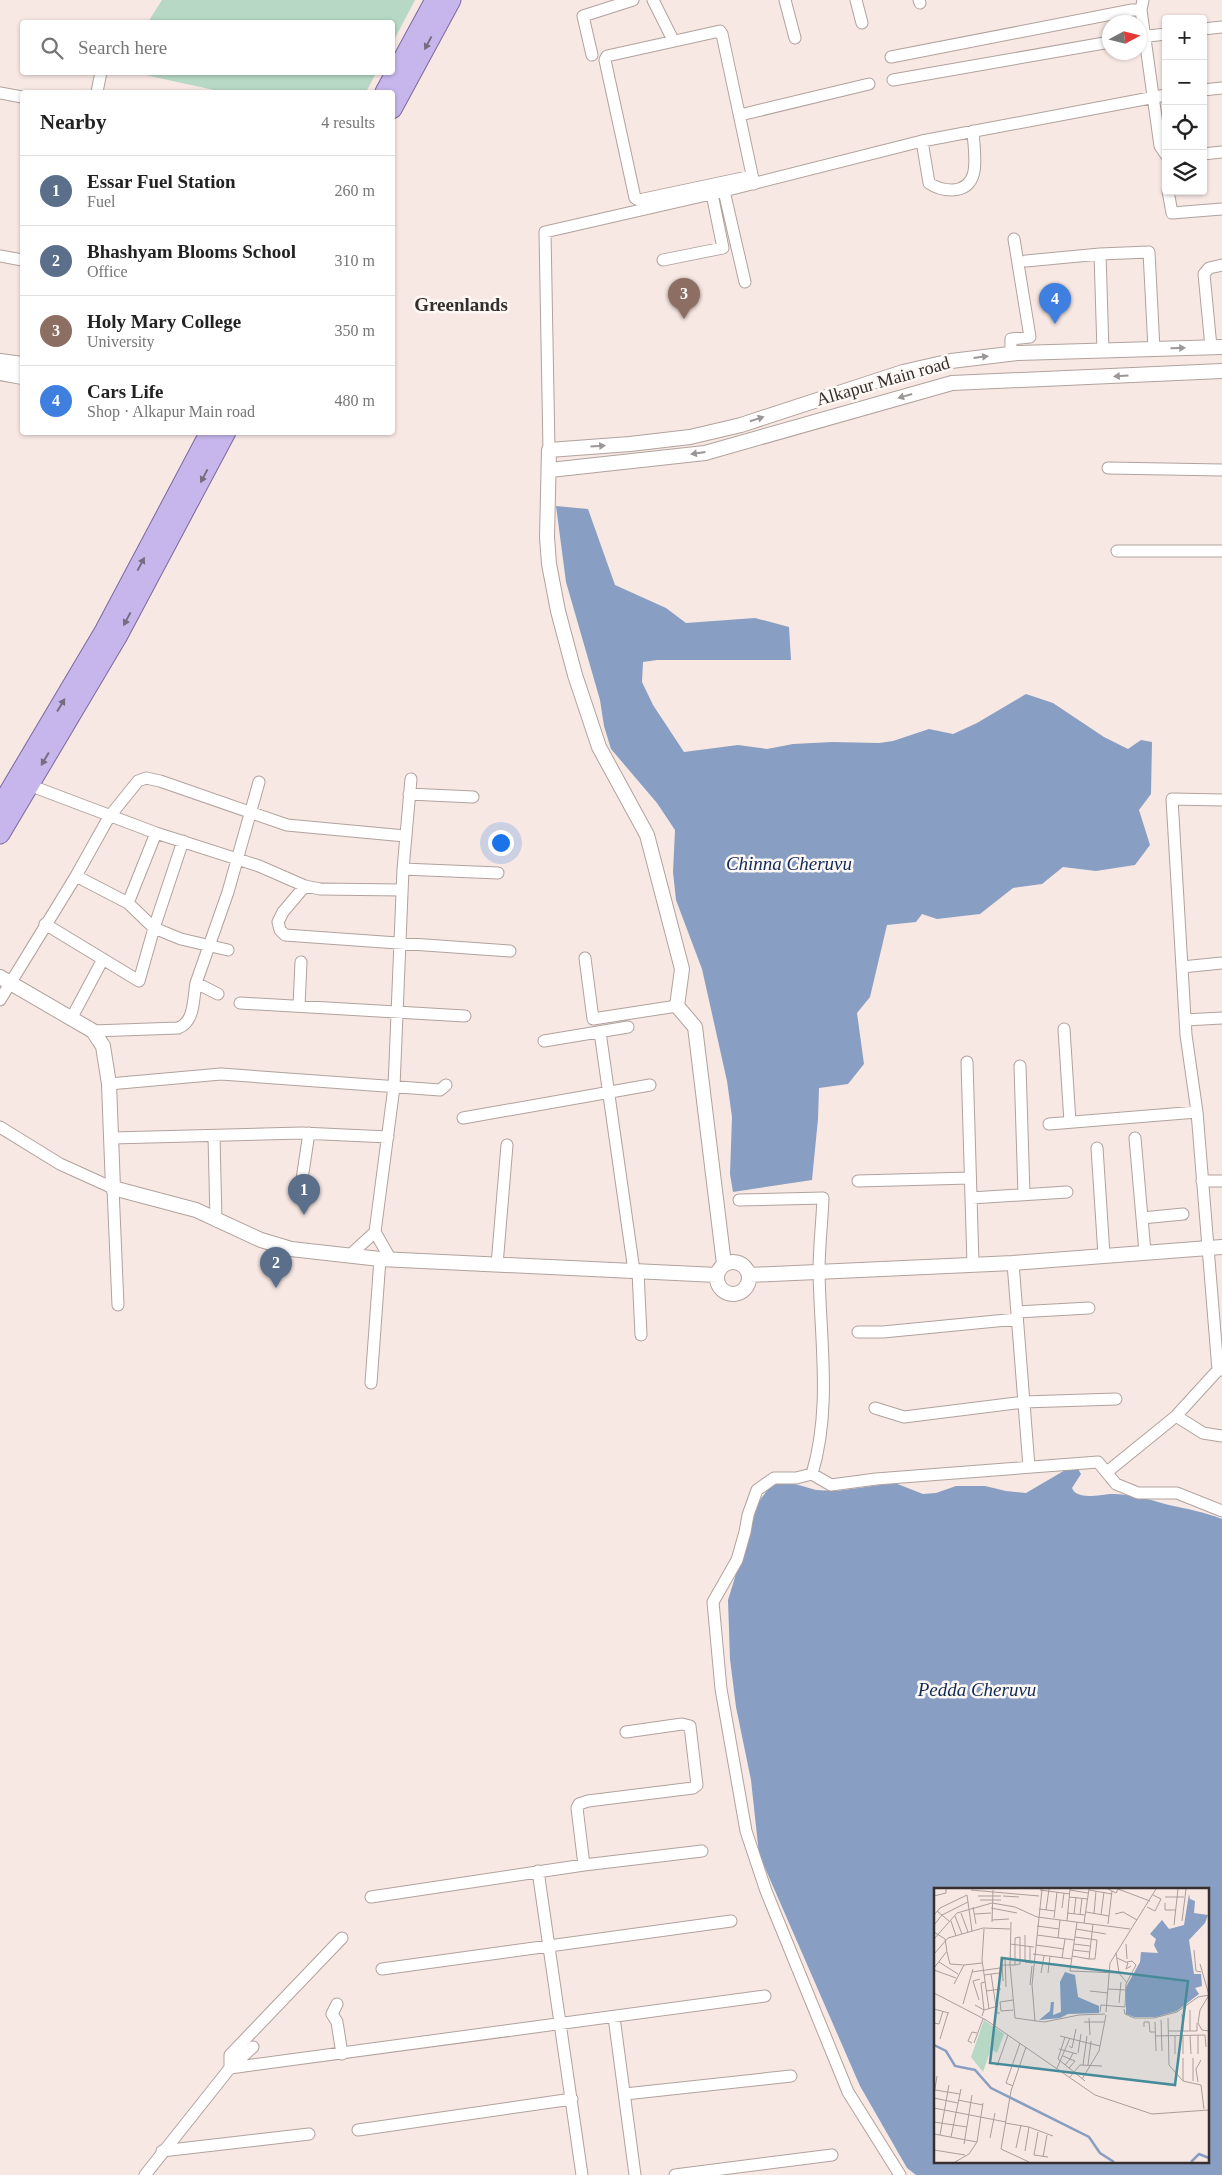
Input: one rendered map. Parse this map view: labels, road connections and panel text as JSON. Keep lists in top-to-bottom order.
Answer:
{
  "streets": {
    "street": ["Alkapur Main road"]
  },
  "districts": ["Greenlands"],
  "water": ["Chinna Cheruvu", "Pedda Cheruvu"],
  "north": "right",
  "page": {
    "map_buttons": ["+", "−"],
    "search": "Search here",
    "heading": ["Nearby", "4 results"],
    "list": [
      {
        "mark": "1",
        "name": "Essar Fuel Station",
        "note": "Fuel",
        "value": "260 m"
      },
      {
        "mark": "2",
        "name": "Bhashyam Blooms School",
        "note": "Office",
        "value": "310 m"
      },
      {
        "mark": "3",
        "name": "Holy Mary College",
        "note": "University",
        "value": "350 m"
      },
      {
        "mark": "4",
        "name": "Cars Life",
        "note": "Shop · Alkapur Main road",
        "value": "480 m"
      }
    ],
    "pins": [
      "3",
      "4",
      "1",
      "2"
    ]
  }
}
